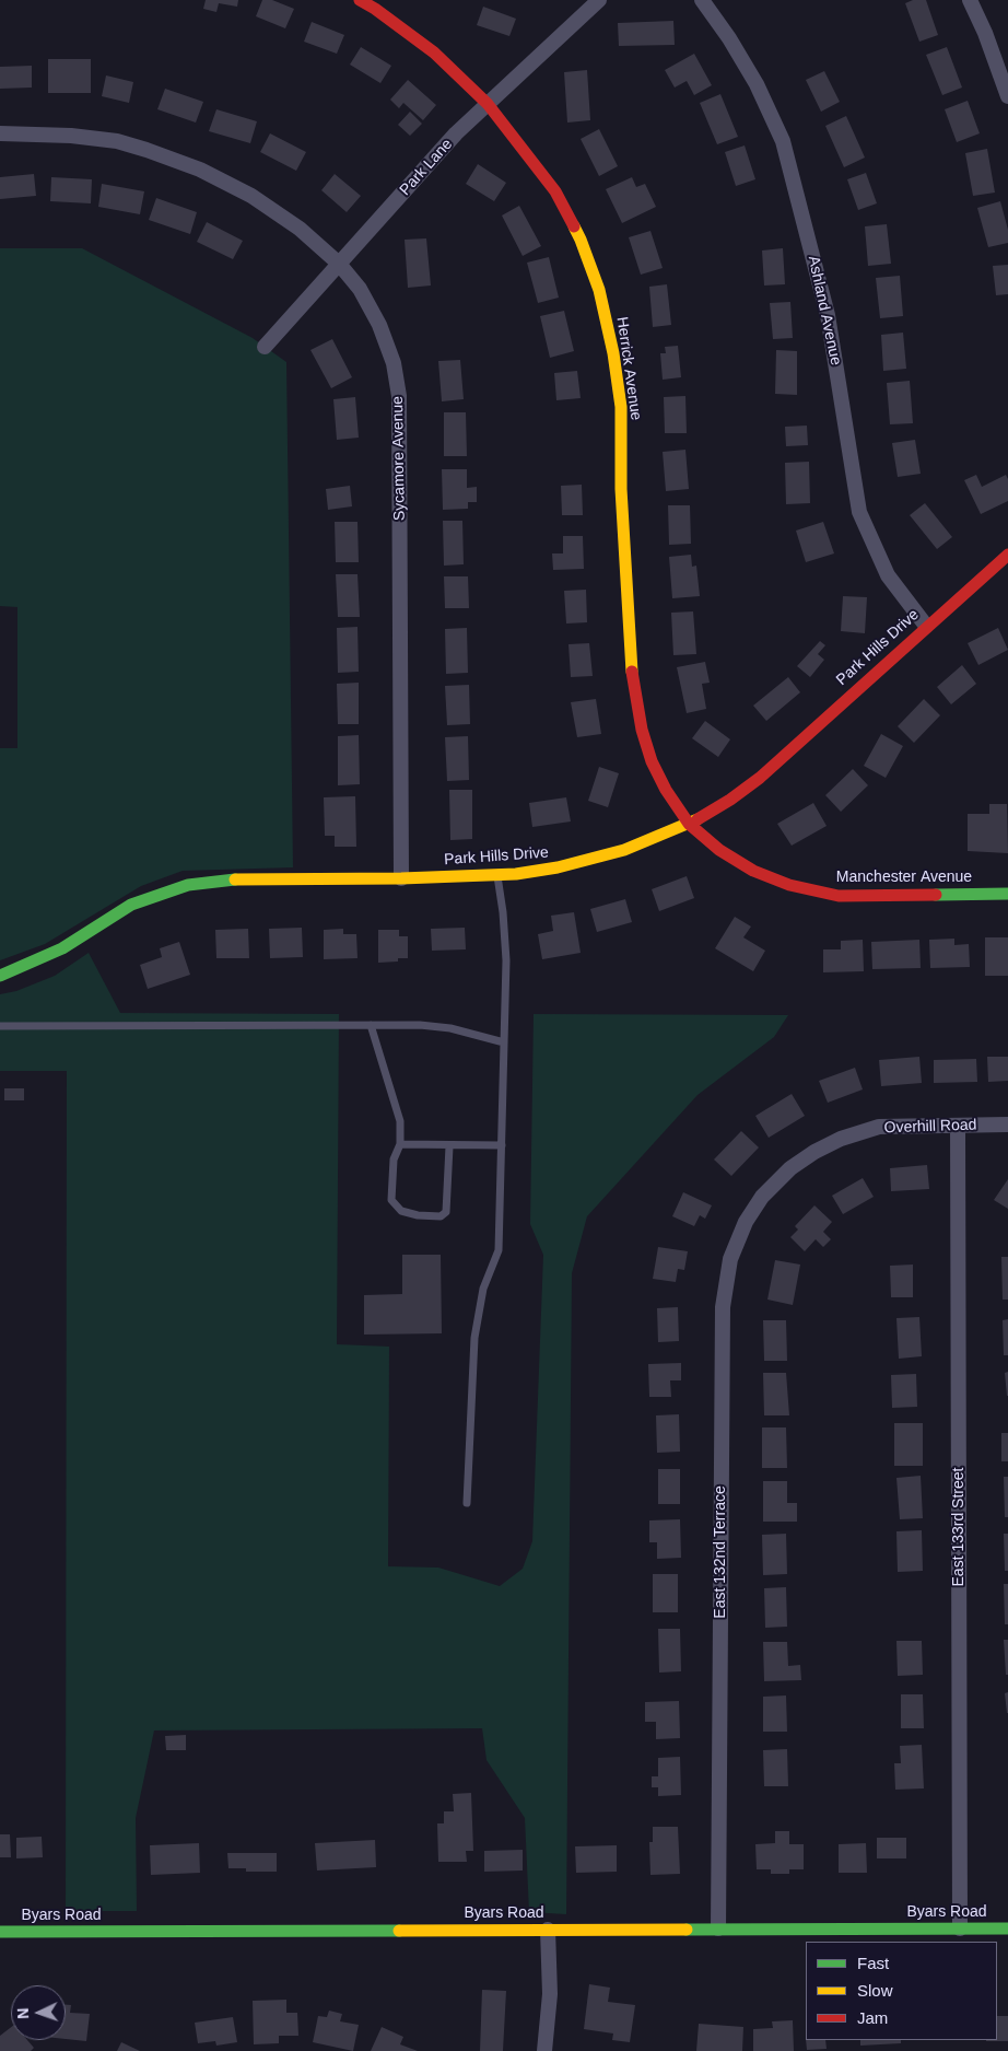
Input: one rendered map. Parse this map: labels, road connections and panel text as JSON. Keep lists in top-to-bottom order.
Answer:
{
  "streets": {
    "street": [
      "Park Lane",
      "Ashland Avenue",
      "Herrick Avenue",
      "Sycamore Avenue",
      "Park Hills Drive",
      "Manchester Avenue",
      "Overhill Road",
      "East 133rd Street",
      "East 132nd Terrace",
      "Byars Road"
    ]
  },
  "crossings": [
    ["Park Lane", "Herrick Avenue"],
    ["Park Lane", "Sycamore Avenue"],
    ["Ashland Avenue", "Park Hills Drive"],
    ["Herrick Avenue", "Park Hills Drive"],
    ["Herrick Avenue", "Manchester Avenue"],
    ["Sycamore Avenue", "Park Hills Drive"],
    ["Park Hills Drive", "Manchester Avenue"],
    ["Overhill Road", "East 133rd Street"],
    ["Overhill Road", "East 132nd Terrace"],
    ["East 133rd Street", "Byars Road"],
    ["East 132nd Terrace", "Byars Road"]
  ],
  "legend": ["Fast", "Slow", "Jam"],
  "north": "left"
}
